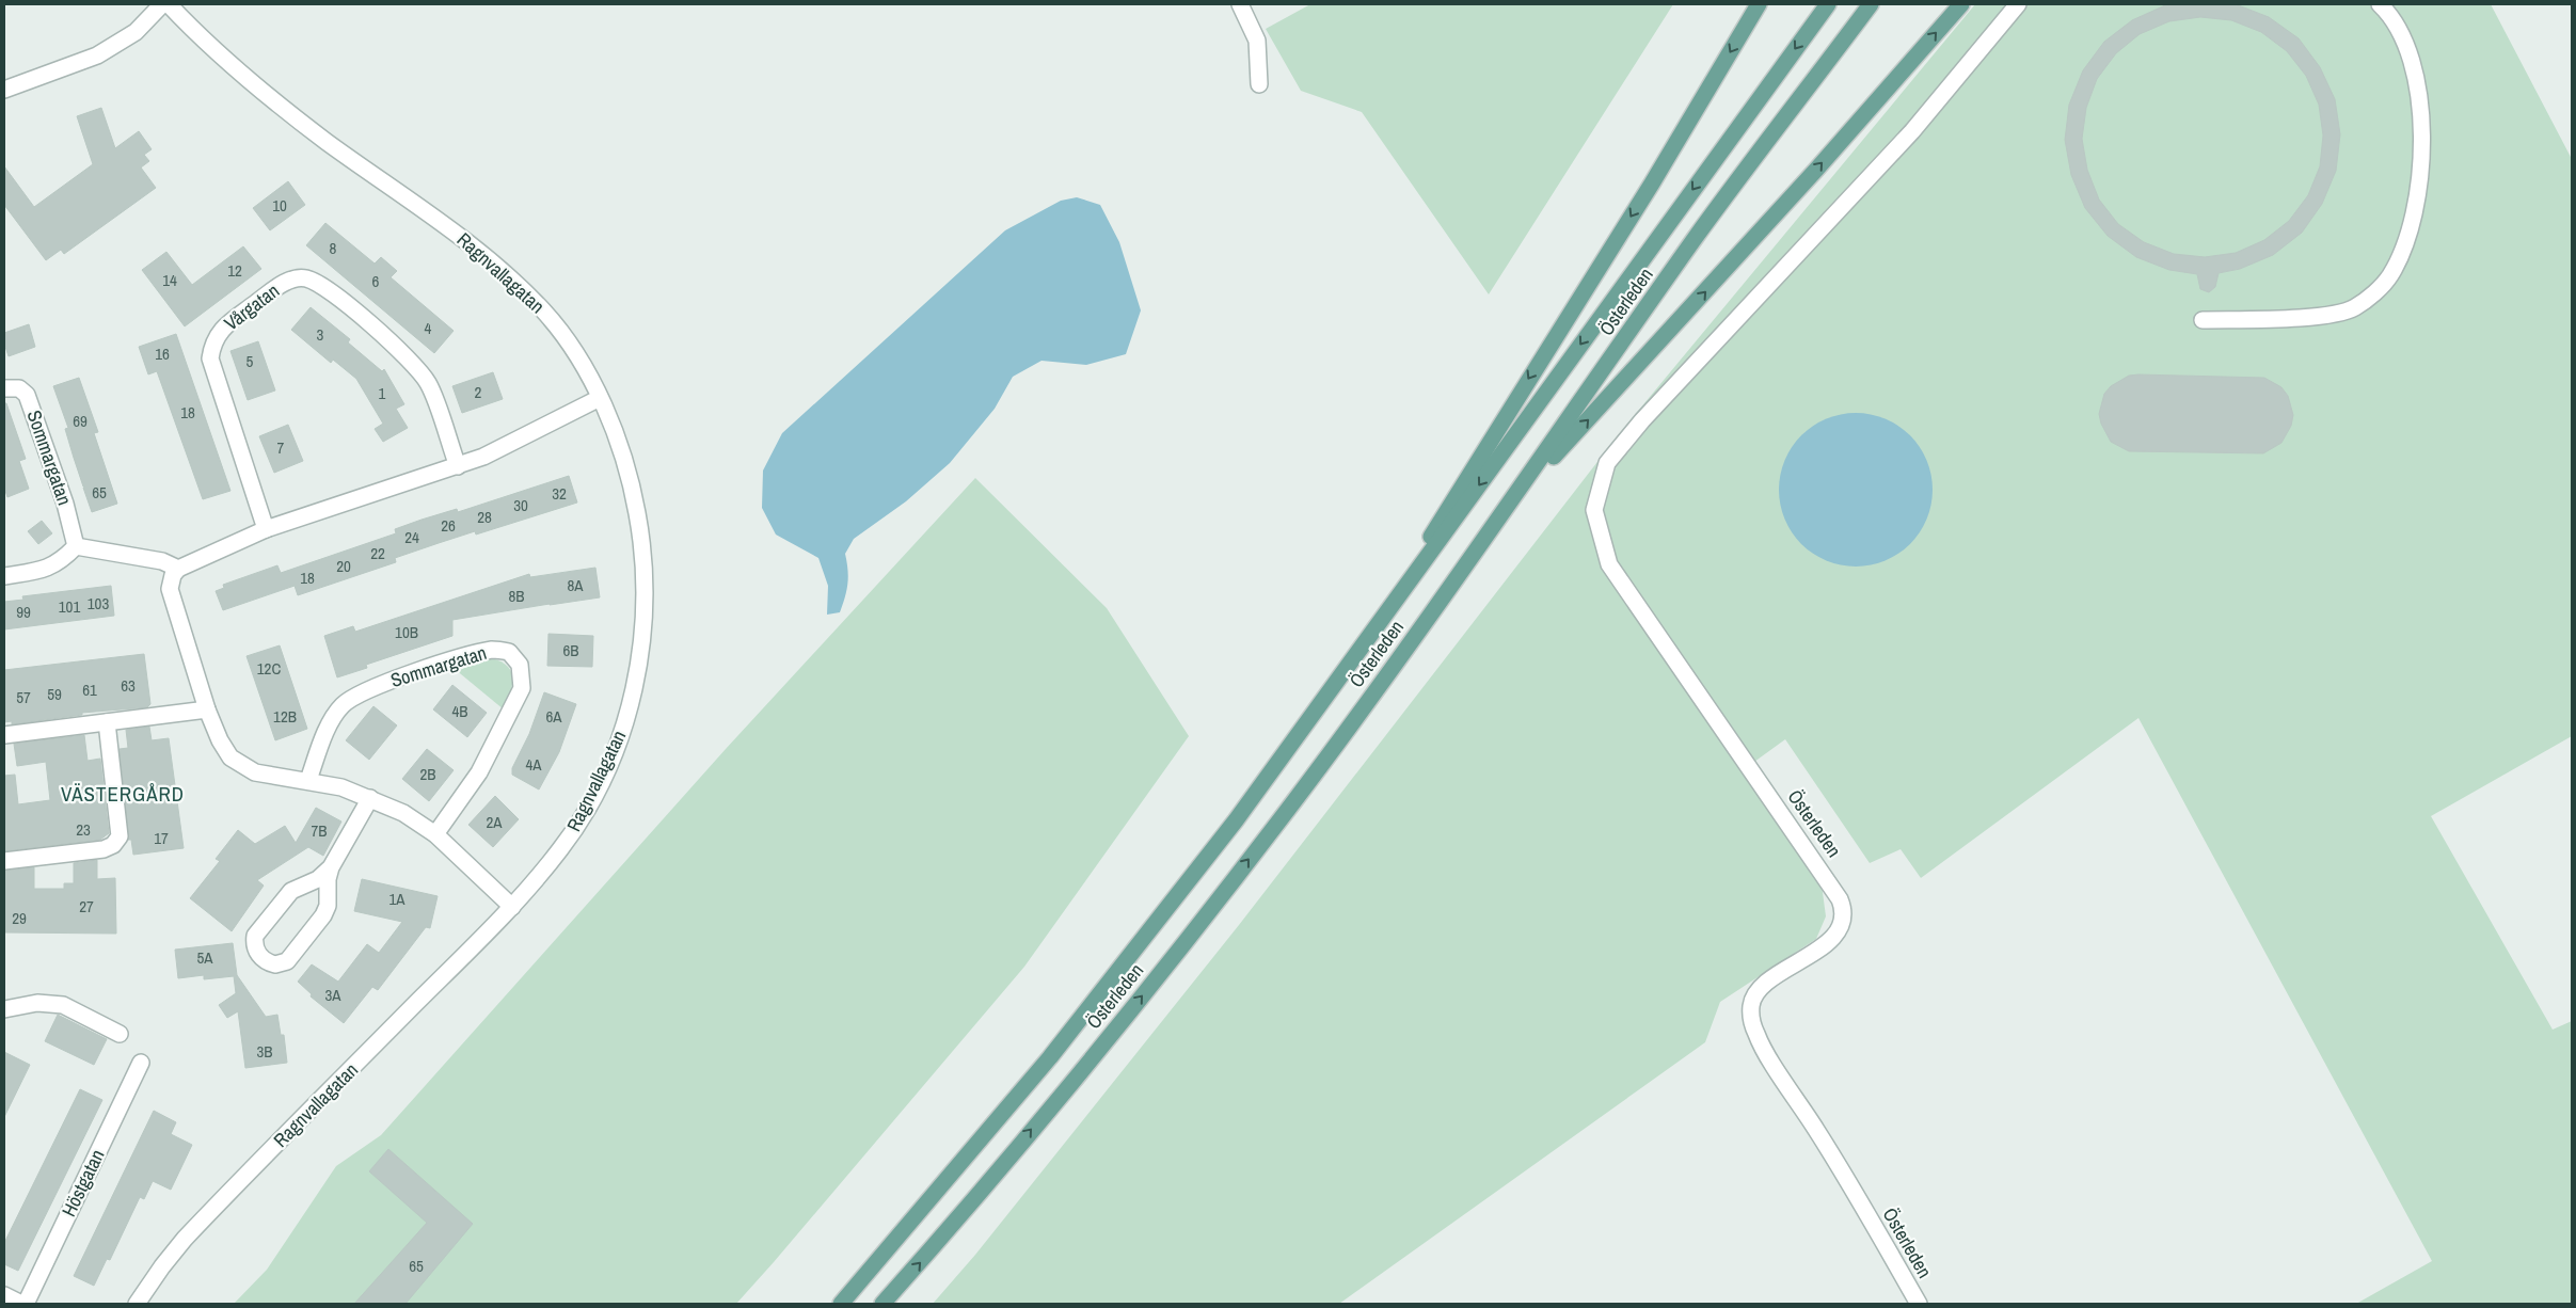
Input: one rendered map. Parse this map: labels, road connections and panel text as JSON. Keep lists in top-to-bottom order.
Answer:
{
  "streets": {
    "main road": ["Österleden"],
    "street": [
      "Ragnvallagatan",
      "Vårgatan",
      "Sommargatan",
      "Höstgatan"
    ]
  },
  "districts": ["VÄSTERGÅRD"],
  "house_numbers": [
    "10",
    "8",
    "12",
    "14",
    "6",
    "4",
    "3",
    "16",
    "5",
    "2",
    "1",
    "18",
    "69",
    "7",
    "65",
    "32",
    "30",
    "28",
    "26",
    "24",
    "22",
    "20",
    "18",
    "8A",
    "8B",
    "103",
    "101",
    "99",
    "10B",
    "6B",
    "12C",
    "63",
    "61",
    "59",
    "57",
    "4B",
    "12B",
    "6A",
    "4A",
    "2B",
    "2A",
    "23",
    "7B",
    "17",
    "1A",
    "27",
    "29",
    "5A",
    "3A",
    "3B",
    "65"
  ]
}
